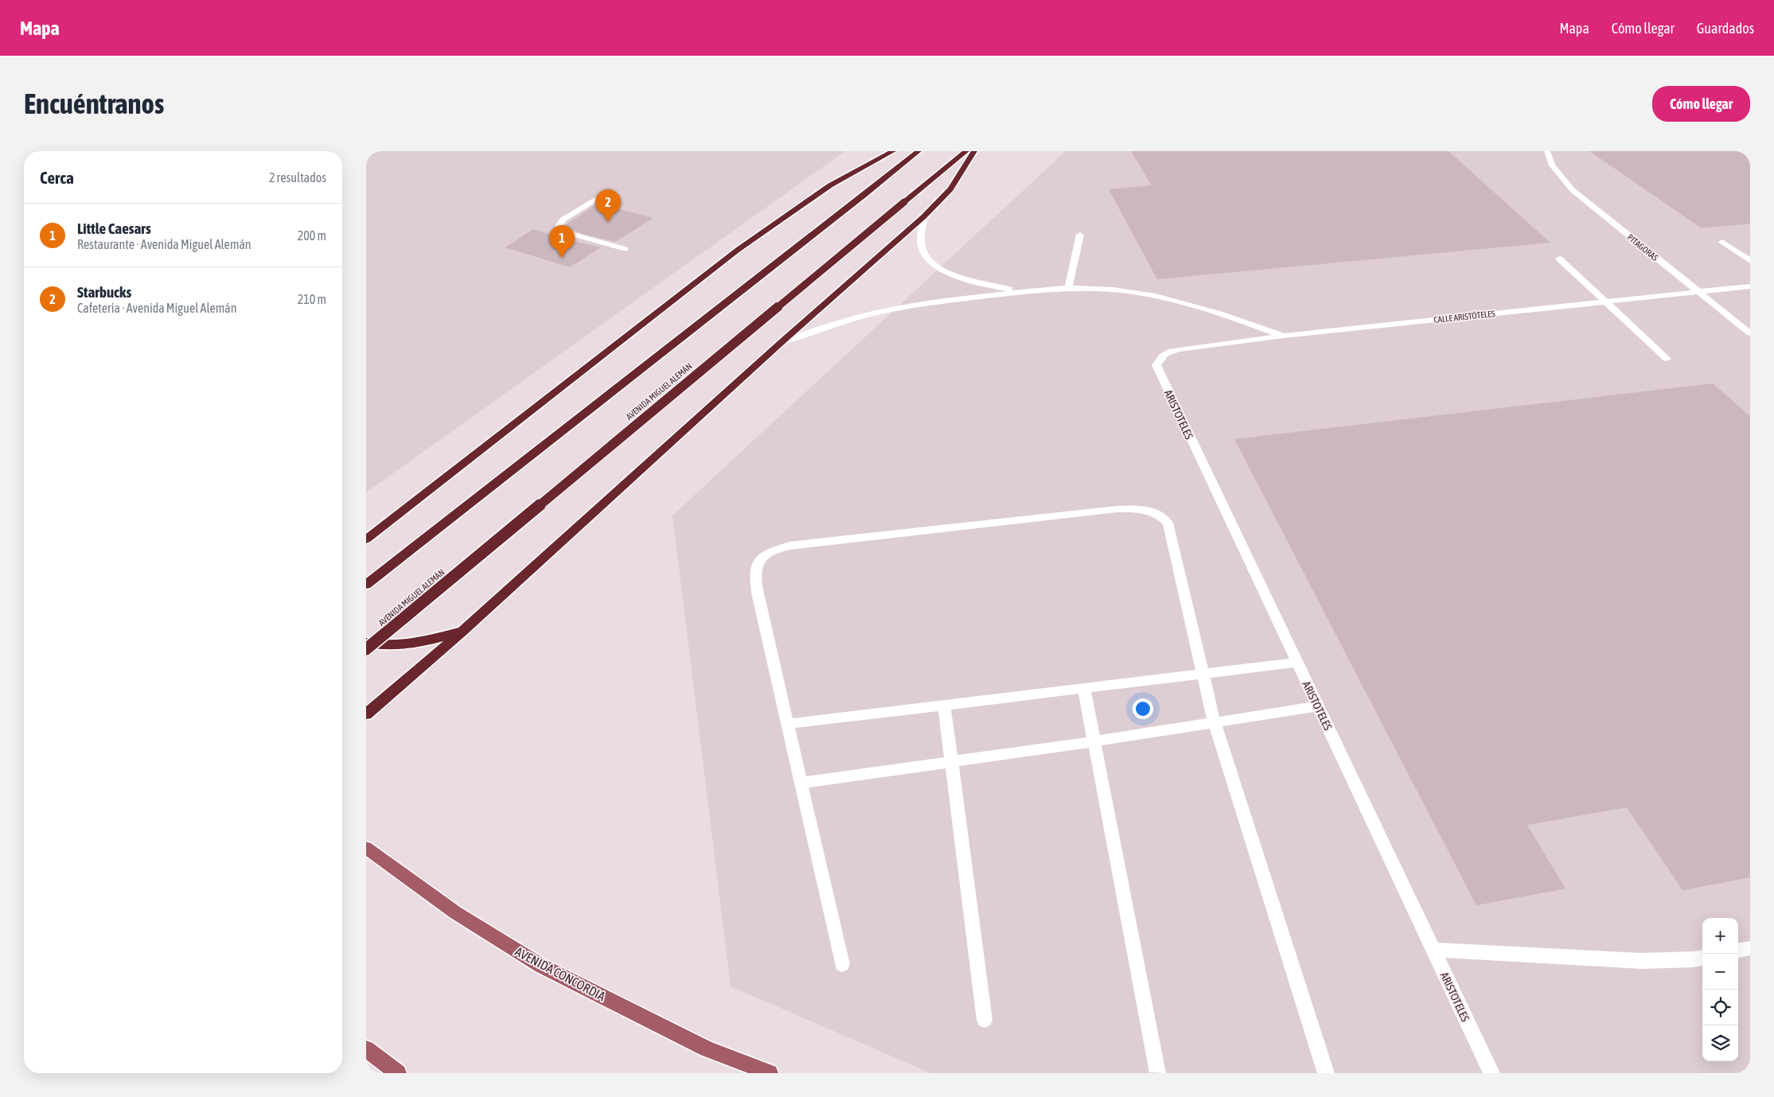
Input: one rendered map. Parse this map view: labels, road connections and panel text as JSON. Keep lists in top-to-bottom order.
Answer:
{
  "streets": {
    "highway": ["AVENIDA MIGUEL ALEMÁN"],
    "main road": ["AVENIDA CONCORDIA"],
    "lane": ["PITAGORAS", "CALLE ARISTÓTELES", "ARISTOTELES"]
  },
  "crossings": [
    ["PITAGORAS", "CALLE ARISTÓTELES"],
    ["CALLE ARISTÓTELES", "ARISTOTELES"]
  ],
  "page": {
    "header": "Mapa",
    "nav": ["Mapa", "Cómo llegar", "Guardados"],
    "buttons": "Cómo llegar",
    "title": "Encuéntranos",
    "heading": ["Cerca", "2 resultados"],
    "pins": ["2", "1"],
    "list": [
      {
        "mark": "1",
        "name": "Little Caesars",
        "note": "Restaurante · Avenida Miguel Alemán",
        "value": "200 m"
      },
      {
        "mark": "2",
        "name": "Starbucks",
        "note": "Cafetería · Avenida Miguel Alemán",
        "value": "210 m"
      }
    ],
    "map_buttons": ["+", "−"]
  }
}
